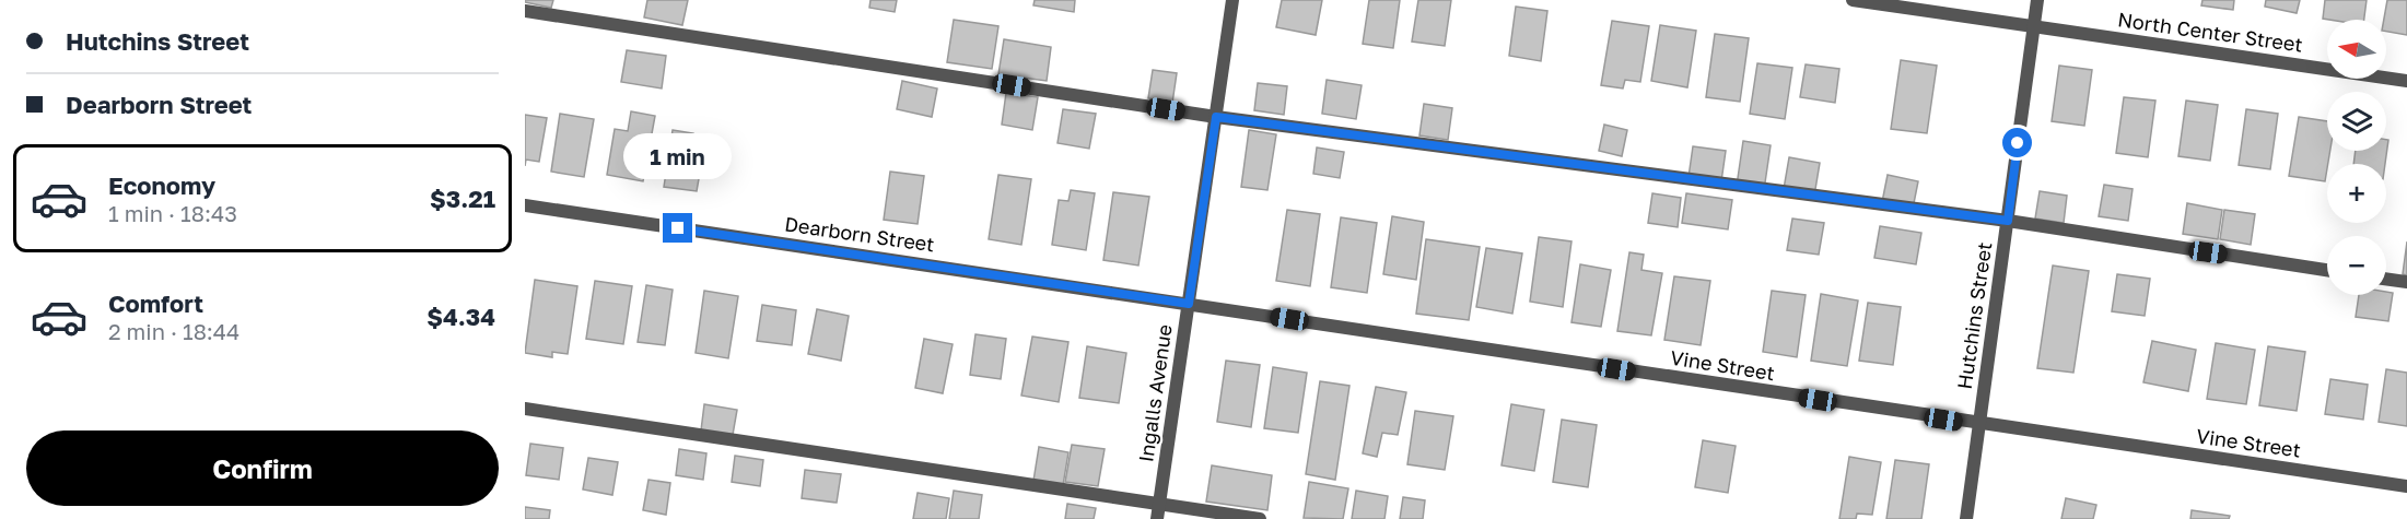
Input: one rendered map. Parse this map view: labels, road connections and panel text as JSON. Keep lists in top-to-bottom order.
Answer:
{
  "streets": {
    "street": [
      "North Center Street",
      "Dearborn Street",
      "Hutchins Street",
      "Vine Street",
      "Ingalls Avenue"
    ]
  },
  "crossings": [
    ["North Center Street", "Hutchins Street"],
    ["Dearborn Street", "Vine Street"],
    ["Dearborn Street", "Ingalls Avenue"],
    ["Hutchins Street", "Vine Street"],
    ["Vine Street", "Ingalls Avenue"]
  ],
  "north": "left",
  "page": {
    "banner": ["Hutchins Street", "Dearborn Street"],
    "map_buttons": ["+", "−"],
    "bubble": "1 min",
    "list": [
      {
        "name": "Economy",
        "note": "1 min · 18:43",
        "value": "$3.21"
      },
      {
        "name": "Comfort",
        "note": "2 min · 18:44",
        "value": "$4.34"
      }
    ],
    "buttons": "Confirm"
  }
}
